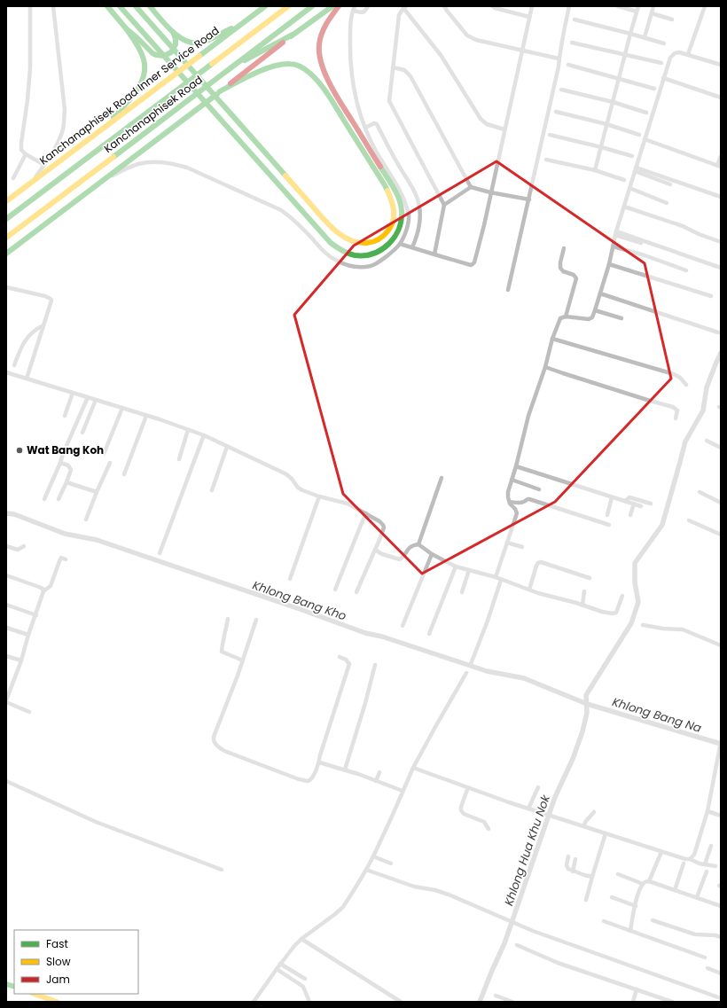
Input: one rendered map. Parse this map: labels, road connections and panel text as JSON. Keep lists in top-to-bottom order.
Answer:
{
  "streets": {
    "main road": ["Kanchanaphisek Road Inner Service Road", "Kanchanaphisek Road"]
  },
  "water": ["Khlong Bang Kho", "Khlong Bang Na", "Khlong Hua Khu Nok"],
  "places": ["Wat Bang Koh"],
  "legend": ["Fast", "Slow", "Jam"]
}
